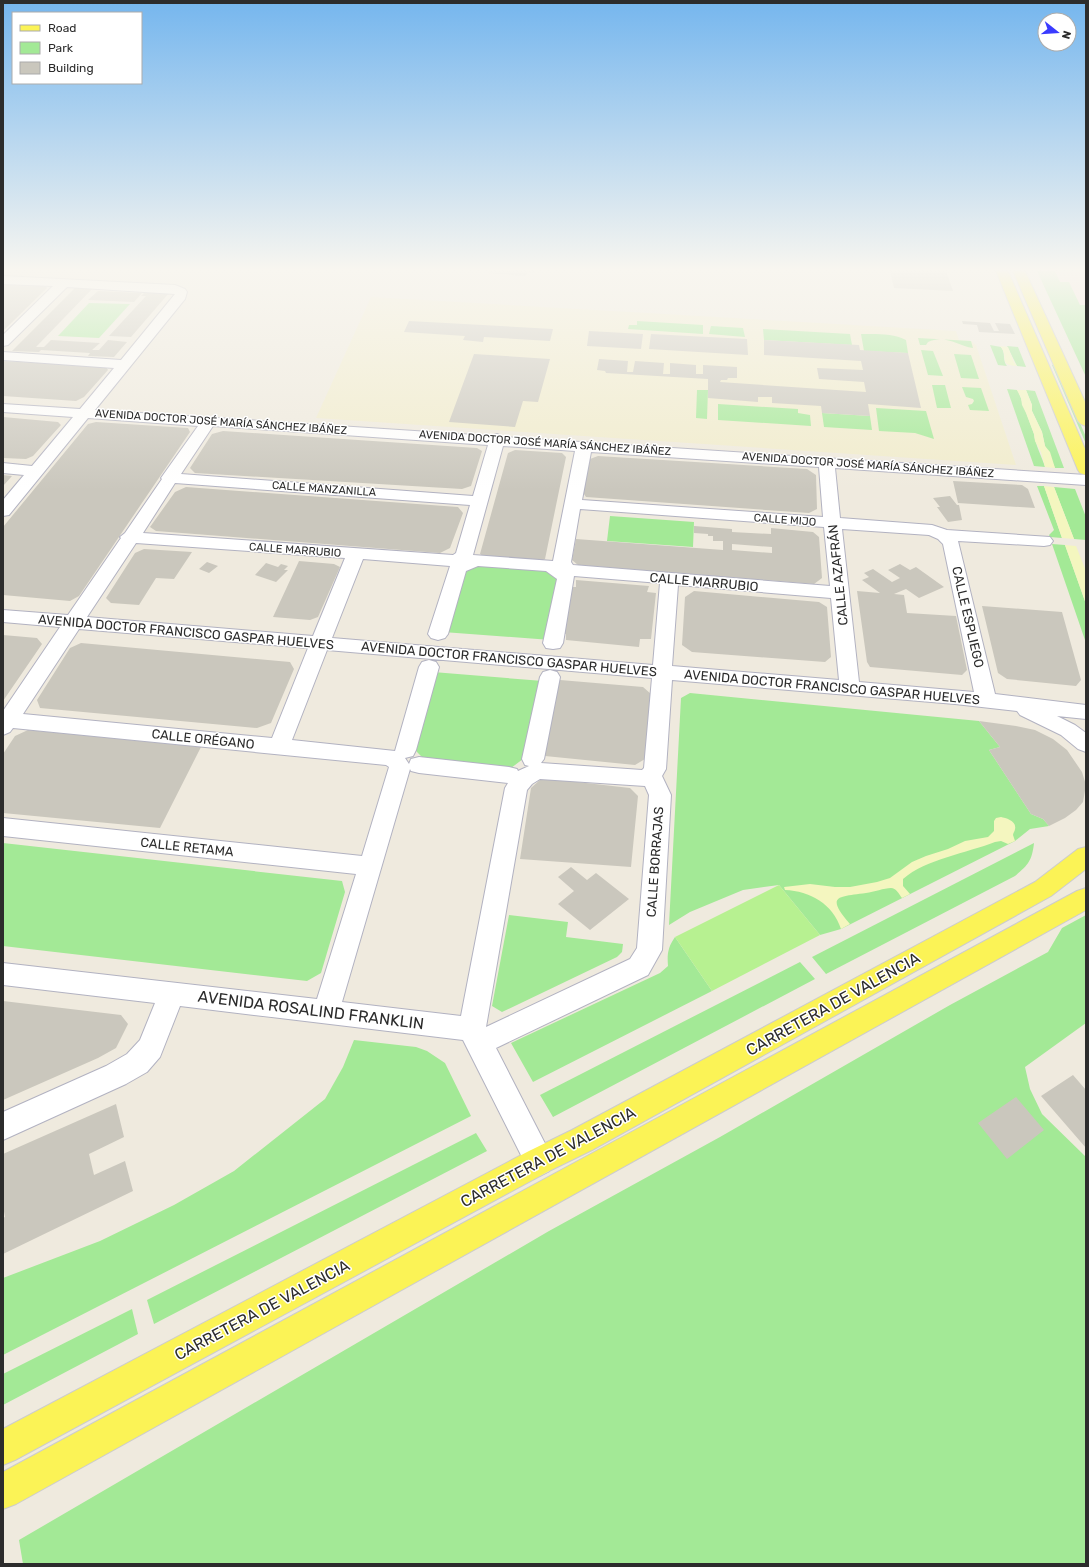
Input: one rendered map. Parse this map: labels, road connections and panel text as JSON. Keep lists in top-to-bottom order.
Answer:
{
  "streets": {
    "main road": ["CARRETERA DE VALENCIA"],
    "street": [
      "AVENIDA DOCTOR JOSÉ MARÍA SÁNCHEZ IBÁÑEZ",
      "CALLE MANZANILLA",
      "CALLE MIJO",
      "CALLE MARRUBIO",
      "CALLE AZAFRÁN",
      "CALLE ESPLIEGO",
      "AVENIDA DOCTOR FRANCISCO GASPAR HUELVES",
      "CALLE ORÉGANO",
      "CALLE RETAMA",
      "CALLE BORRAJAS",
      "AVENIDA ROSALIND FRANKLIN"
    ]
  },
  "crossings": [
    ["AVENIDA DOCTOR JOSÉ MARÍA SÁNCHEZ IBÁÑEZ", "CALLE AZAFRÁN"],
    ["CALLE MIJO", "CALLE AZAFRÁN"],
    ["CALLE MIJO", "CALLE ESPLIEGO"],
    ["CALLE MARRUBIO", "CALLE AZAFRÁN"],
    ["CALLE AZAFRÁN", "AVENIDA DOCTOR FRANCISCO GASPAR HUELVES"],
    ["CALLE ESPLIEGO", "AVENIDA DOCTOR FRANCISCO GASPAR HUELVES"],
    ["CALLE BORRAJAS", "AVENIDA ROSALIND FRANKLIN"]
  ],
  "legend": ["Road", "Park", "Building"],
  "north": "right"
}
